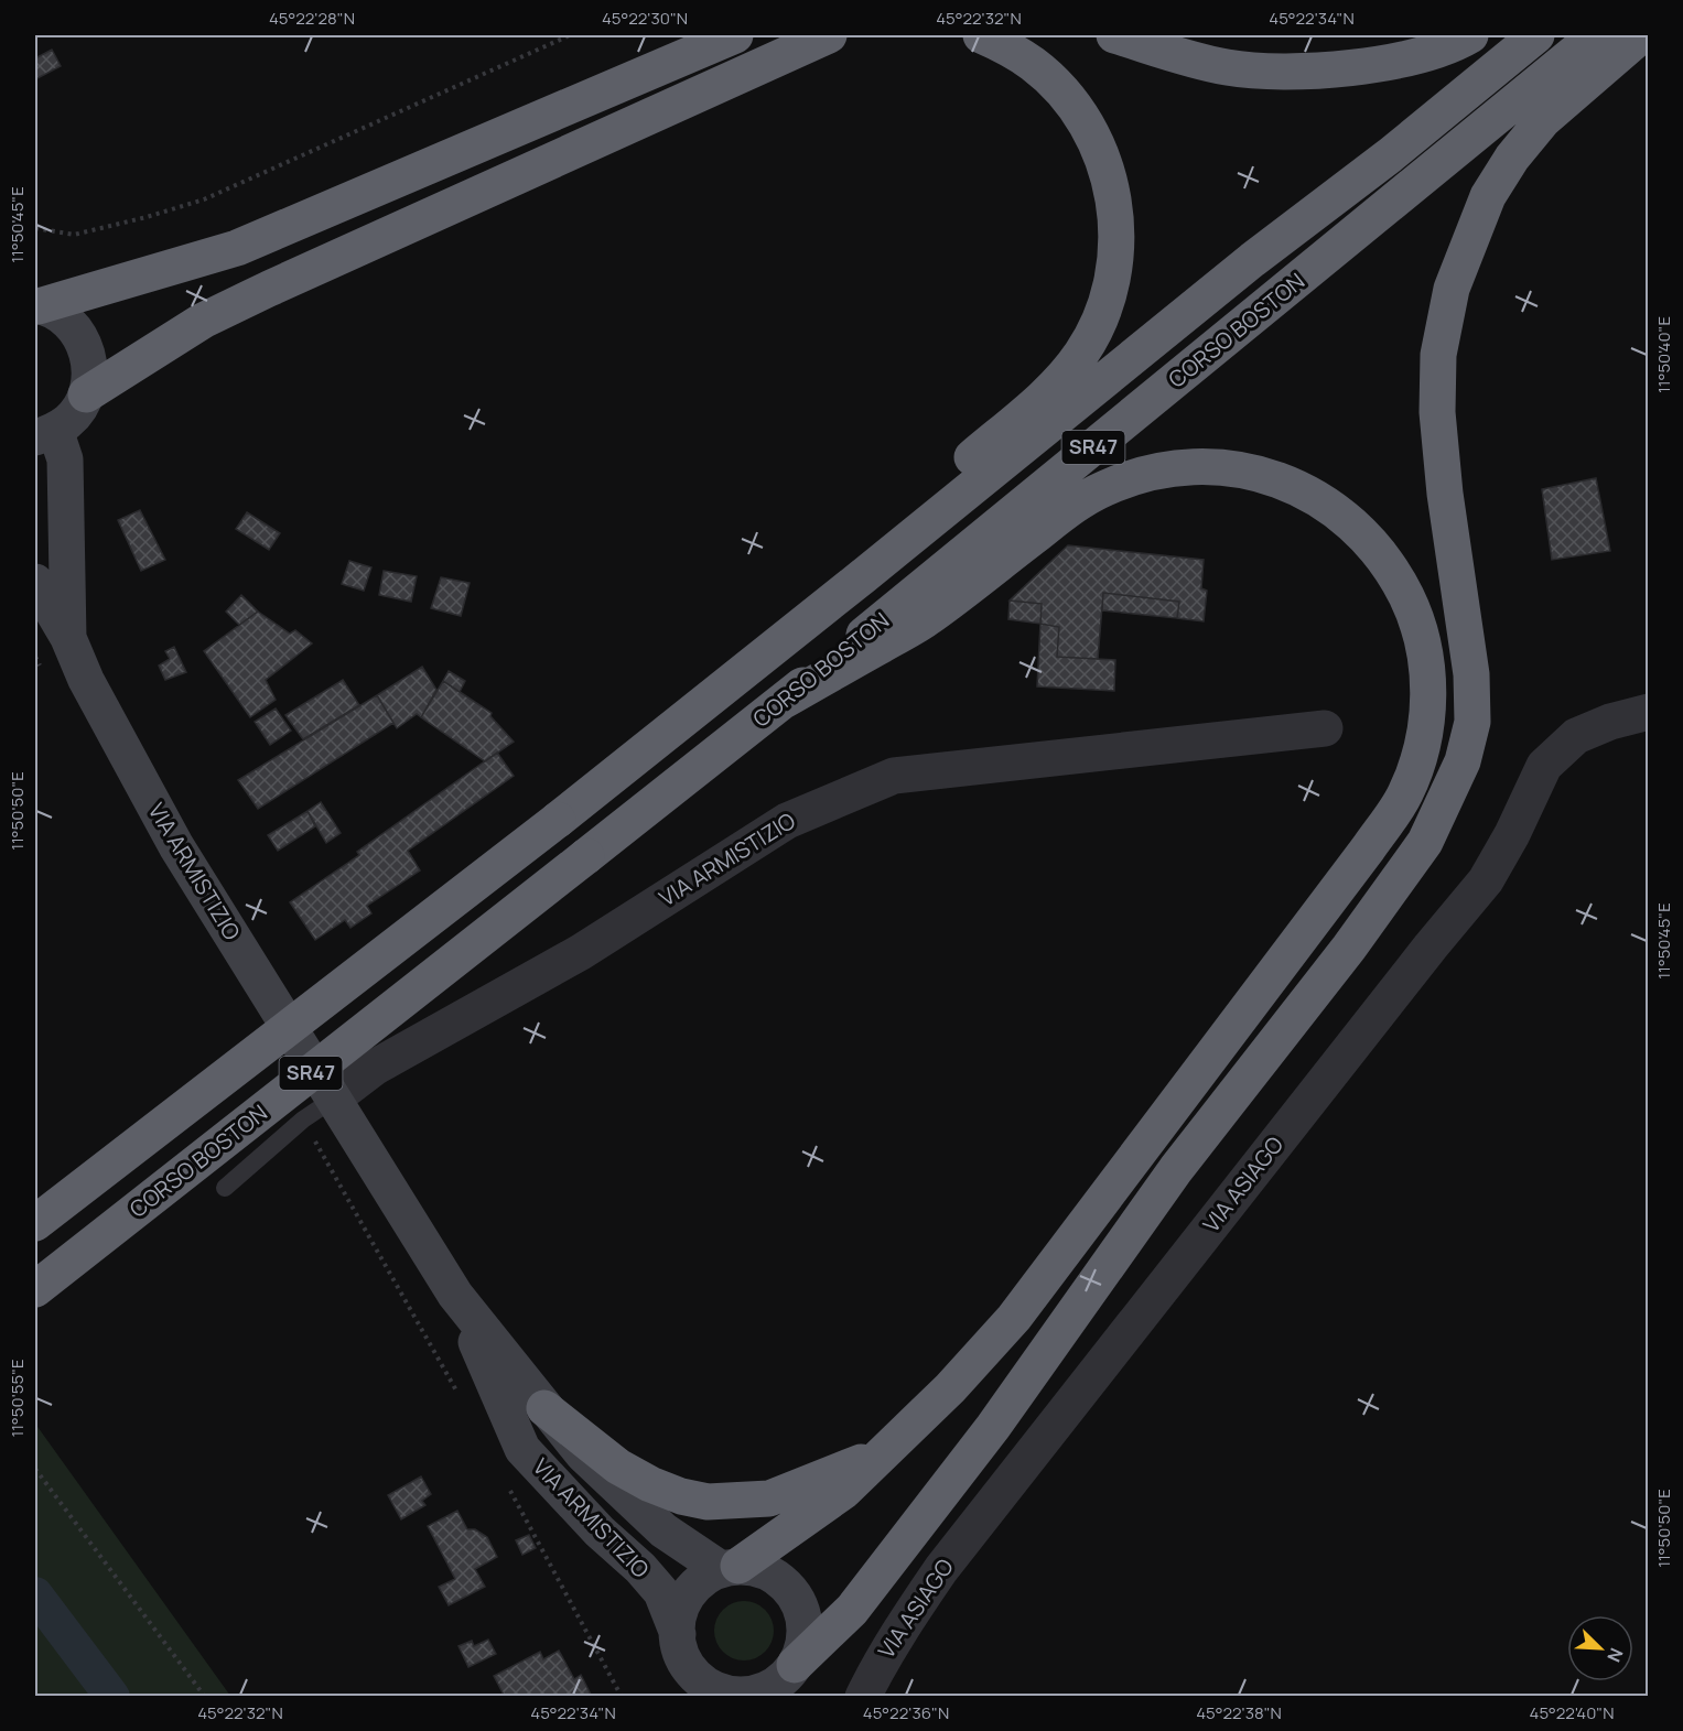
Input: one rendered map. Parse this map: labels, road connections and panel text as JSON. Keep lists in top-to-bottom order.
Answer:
{
  "streets": {
    "highway": ["CORSO BOSTON", "SR47"],
    "street": ["VIA ARMISTIZIO", "VIA ASIAGO"]
  },
  "north": "bottom right",
  "coordinates": [
    "45°22'28\"N",
    "45°22'30\"N",
    "45°22'32\"N",
    "45°22'34\"N",
    "11°50'45\"E",
    "11°50'40\"E",
    "11°50'50\"E",
    "11°50'55\"E",
    "45°22'36\"N",
    "45°22'38\"N",
    "45°22'40\"N"
  ]
}
